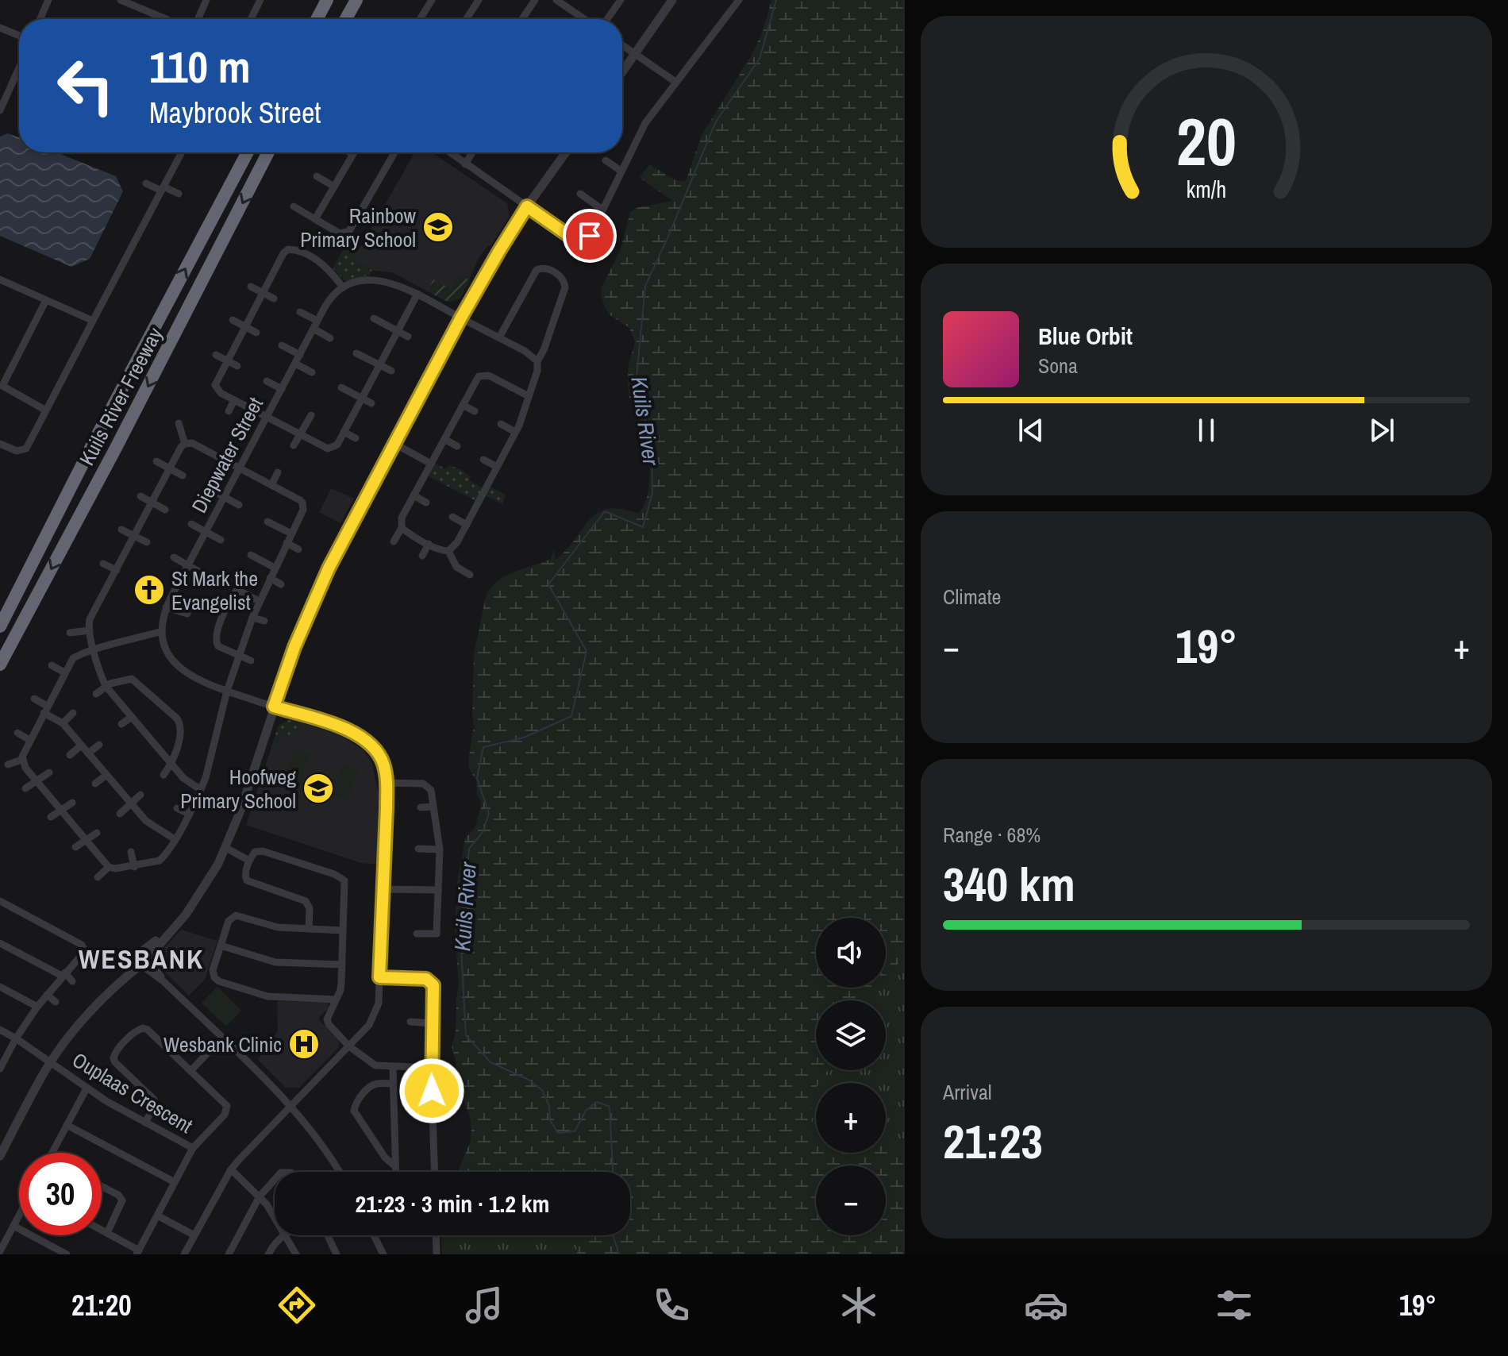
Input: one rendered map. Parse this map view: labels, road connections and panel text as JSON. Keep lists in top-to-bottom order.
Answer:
{
  "streets": {
    "highway": ["Kuils River Freeway"],
    "street": ["Diepwater Street", "Ouplaas Crescent"]
  },
  "districts": ["WESBANK"],
  "water": ["Kuils River"],
  "places": {
    "school or university": ["Rainbow Primary School", "Hoofweg Primary School"],
    "church": ["St Mark the Evangelist"],
    "hospital": ["Wesbank Clinic"]
  },
  "page": {
    "turn": ["110 m", "Maybrook Street"],
    "song": ["Blue Orbit", "Sona"],
    "tile": [
      "Climate",
      ["Range · 68%", "340 km"],
      ["Arrival", "21:23"]
    ],
    "heat": ["−", "19°", "+"],
    "map_buttons": ["+", "−"],
    "limit": "30",
    "trip": "21:23 · 3 min · 1.2 km",
    "tabs": ["21:20", "19°"],
    "gauge": ["20", "km/h"]
  }
}
